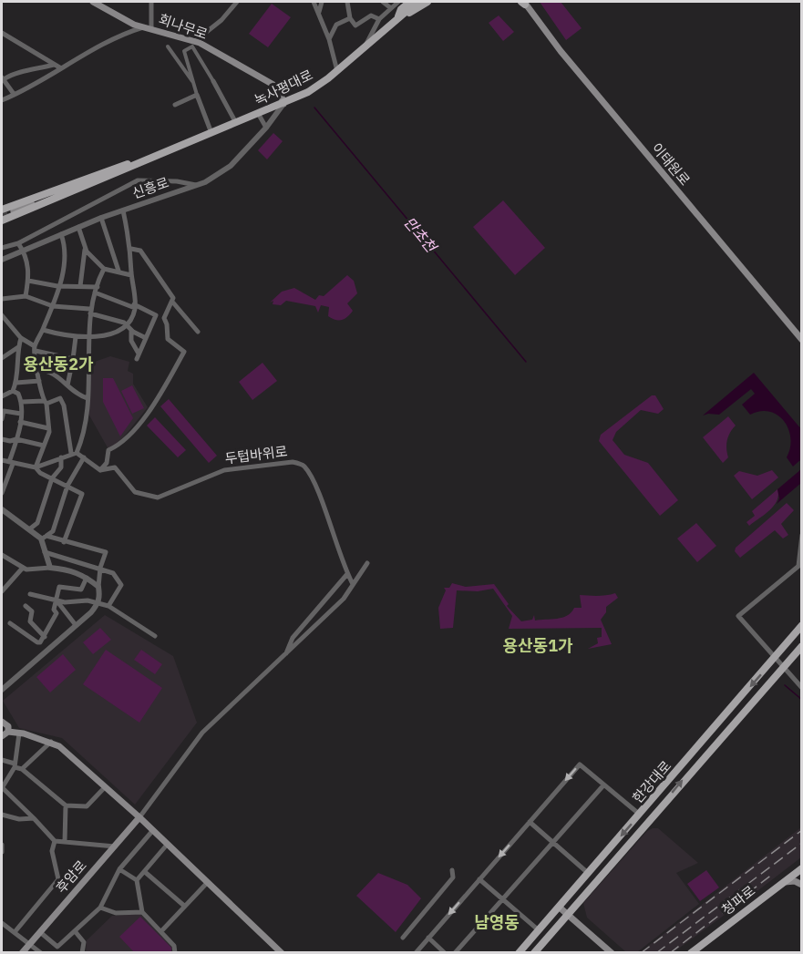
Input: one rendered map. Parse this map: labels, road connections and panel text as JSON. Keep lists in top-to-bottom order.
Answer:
{
  "streets": {
    "main road": [
      "회나무로",
      "녹사평대로",
      "이태원로",
      "한강대로",
      "후암로",
      "청파로"
    ],
    "street": ["신흥로", "두텁바위로"]
  },
  "crossings": [
    ["회나무로", "녹사평대로"],
    ["회나무로", "신흥로"],
    ["녹사평대로", "신흥로"]
  ],
  "districts": ["용산동2가", "용산동1가", "남영동"],
  "water": ["만초천"]
}
